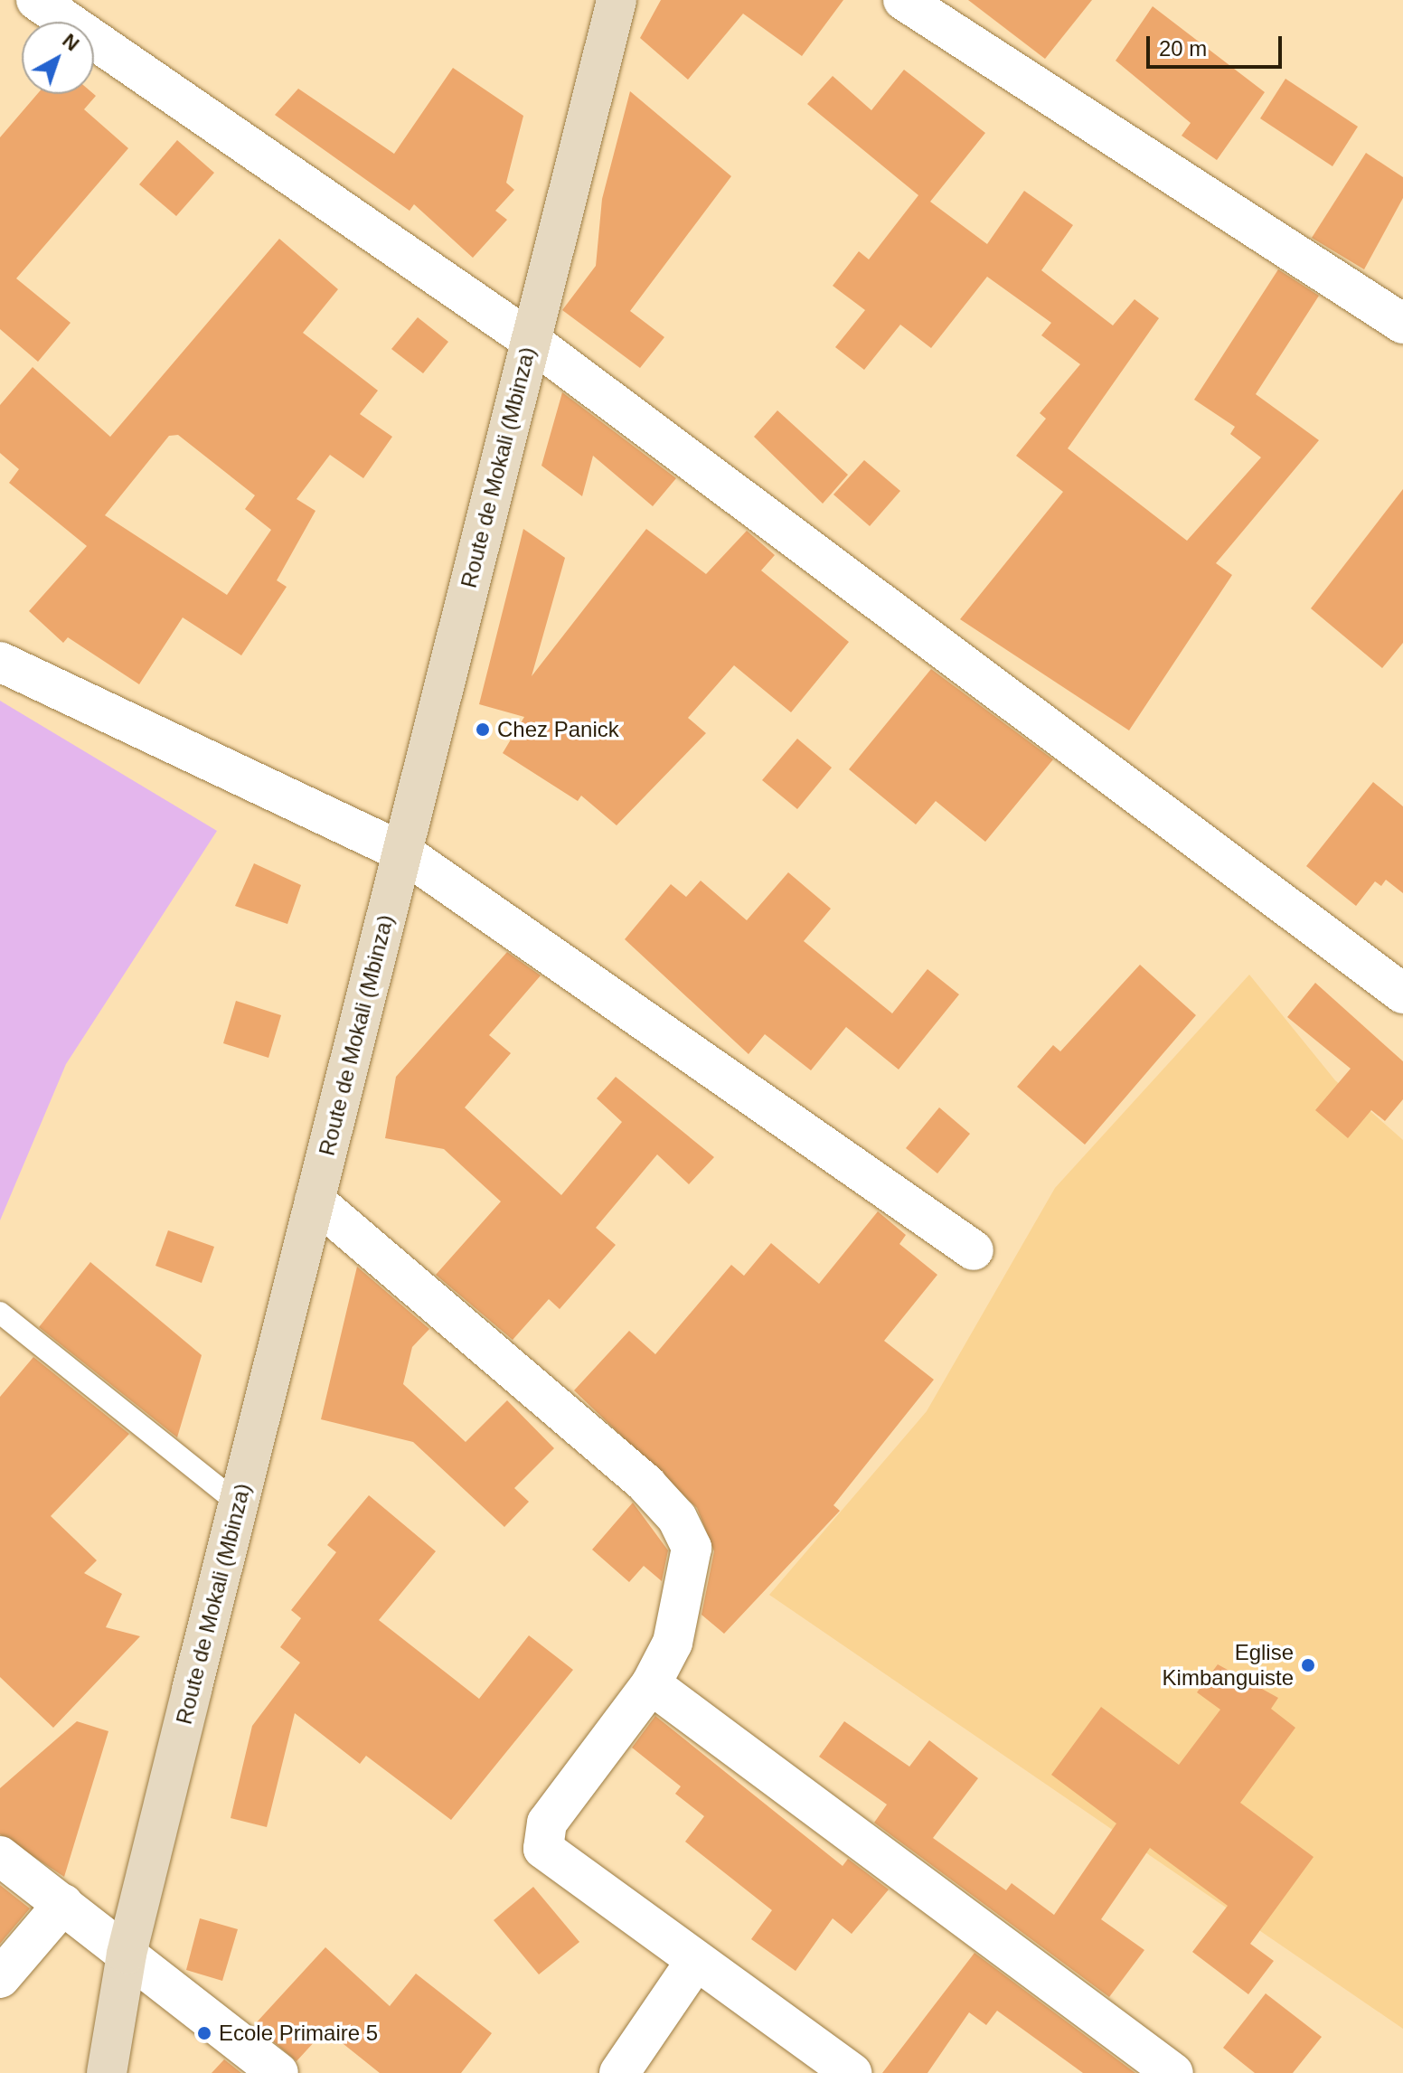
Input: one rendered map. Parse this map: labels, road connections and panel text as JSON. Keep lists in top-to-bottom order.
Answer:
{
  "streets": {
    "street": ["Route de Mokali (Mbinza)"]
  },
  "places": ["Chez Panick", "Eglise Kimbanguiste", "Ecole Primaire 5"],
  "scale_bar": "20 m",
  "north": "top right"
}
